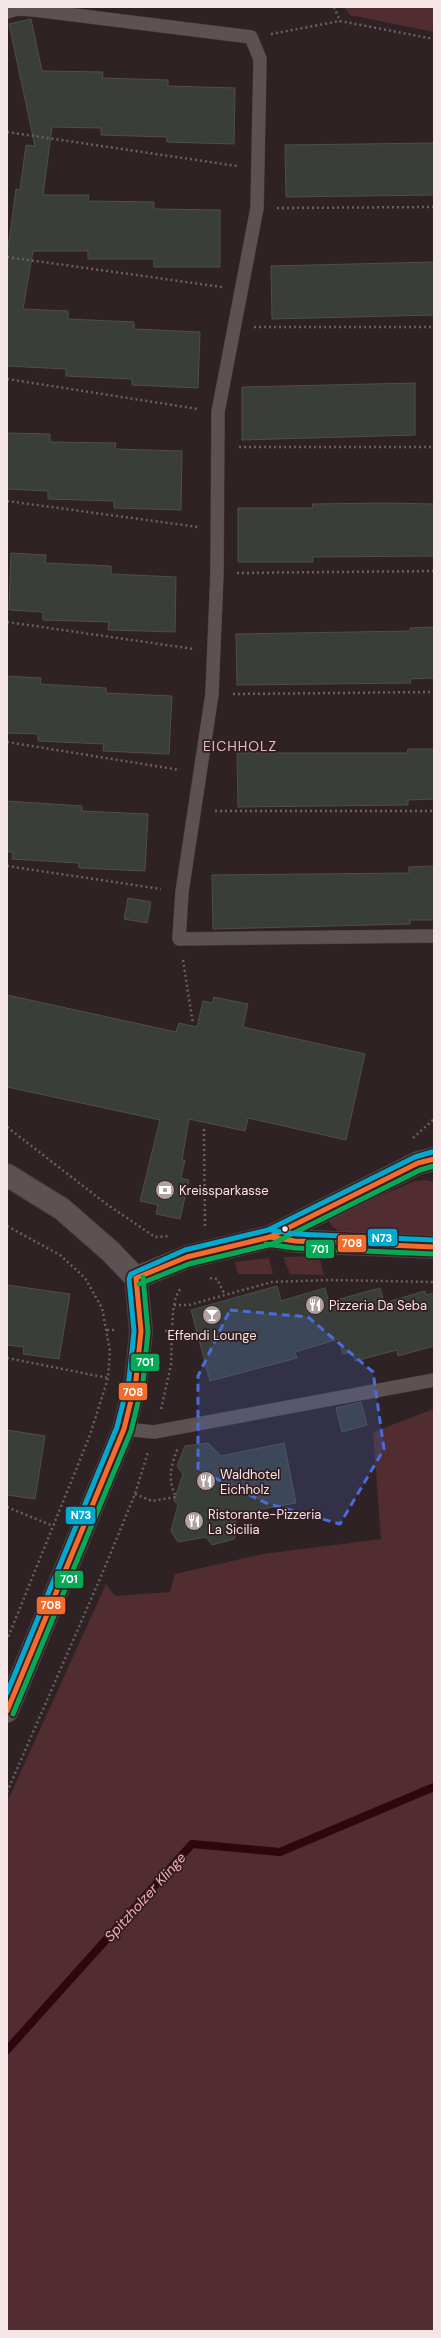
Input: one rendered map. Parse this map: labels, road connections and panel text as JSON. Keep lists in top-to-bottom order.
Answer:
{
  "districts": ["EICHHOLZ"],
  "water": ["Spitzholzer Klinge"],
  "places": {
    "bank": ["Kreissparkasse"],
    "restaurant": ["Pizzeria Da Seba", "Waldhotel Eichholz", "Ristorante-Pizzeria La Sicilia"],
    "bar": ["Effendi Lounge"]
  },
  "lines": ["transit line N73", "transit line 708", "transit line 701"]
}
